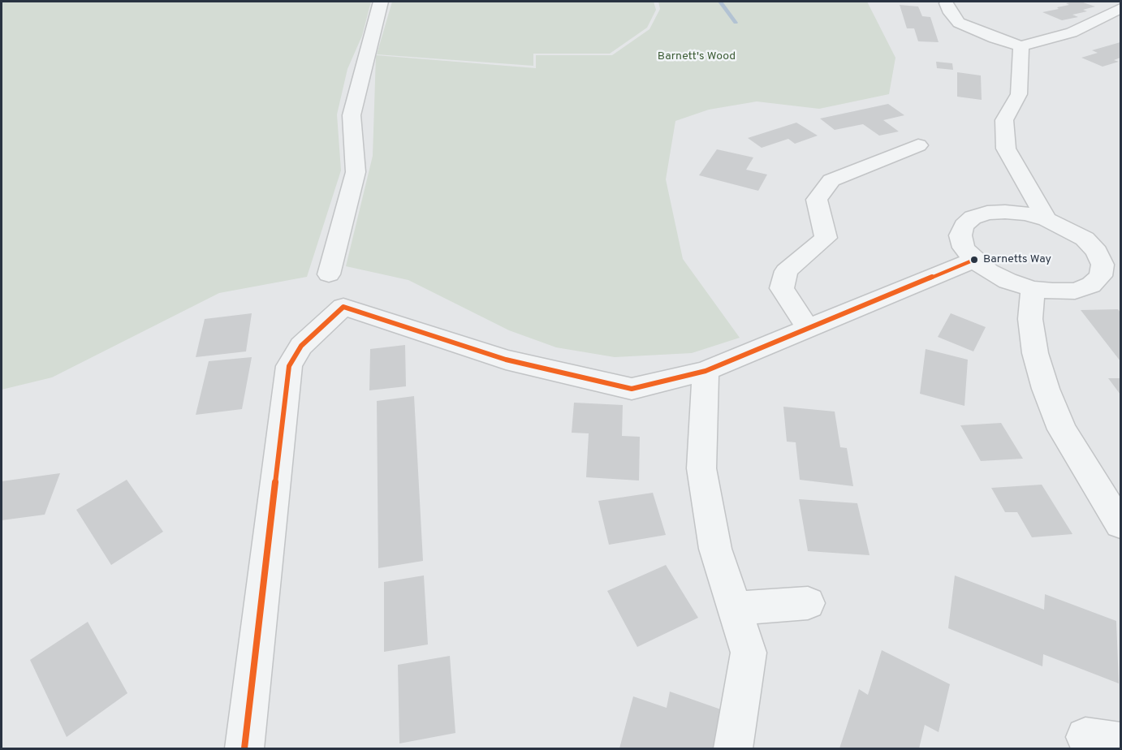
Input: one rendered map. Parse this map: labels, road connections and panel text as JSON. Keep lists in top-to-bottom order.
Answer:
{
  "parks": ["Barnett's Wood"],
  "places": ["Barnetts Way"]
}
